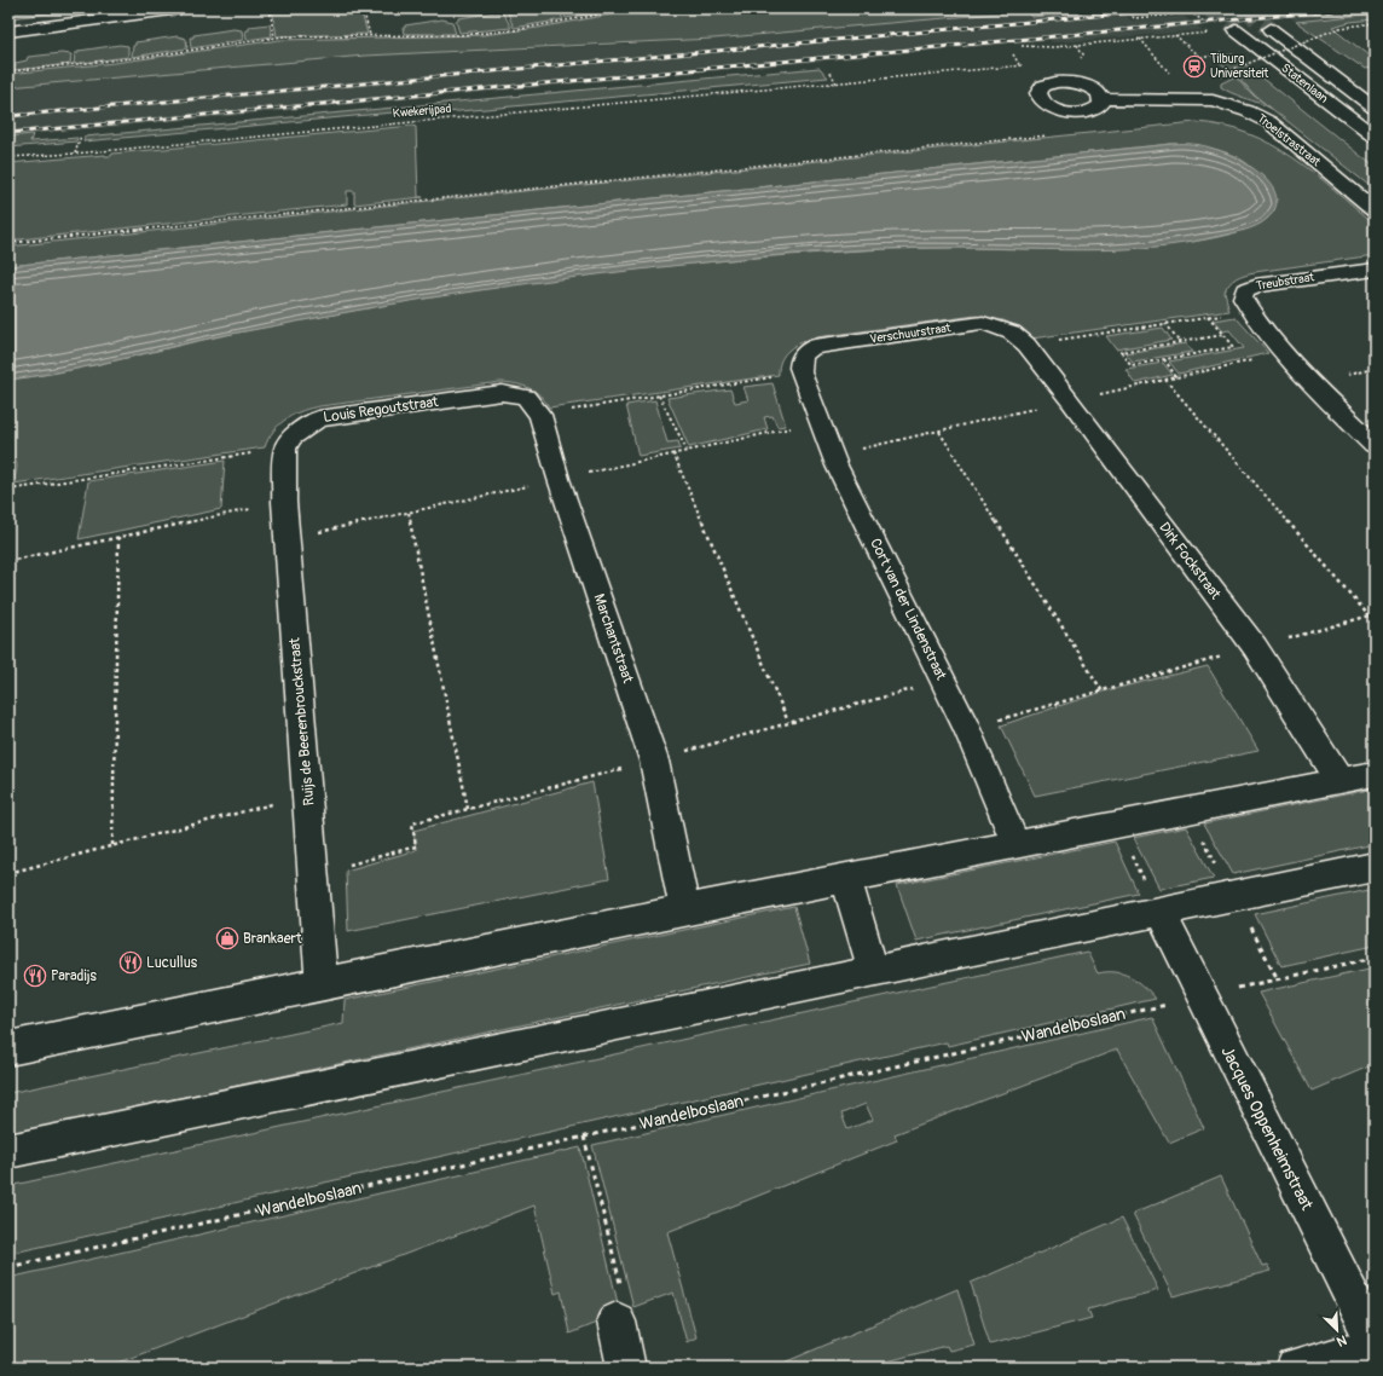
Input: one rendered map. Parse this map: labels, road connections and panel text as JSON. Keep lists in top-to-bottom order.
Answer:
{
  "streets": {
    "street": [
      "Statenlaan",
      "Troelstrastraat",
      "Treubstraat",
      "Verschuurstraat",
      "Louis Regoutstraat",
      "Dirk Fockstraat",
      "Cort van der Lindenstraat",
      "Marchantstraat",
      "Ruijs de Beerenbrouckstraat",
      "Jacques Oppenheimstraat"
    ],
    "path": ["Kwekerijpad", "Wandelboslaan"]
  },
  "crossings": [
    ["Verschuurstraat", "Dirk Fockstraat"],
    ["Verschuurstraat", "Cort van der Lindenstraat"],
    ["Louis Regoutstraat", "Marchantstraat"],
    ["Louis Regoutstraat", "Ruijs de Beerenbrouckstraat"],
    ["Wandelboslaan", "Jacques Oppenheimstraat"]
  ],
  "places": {
    "station": ["Tilburg Universiteit"],
    "shop": ["Brankaert"],
    "restaurant": ["Lucullus", "Paradijs"]
  },
  "north": "bottom right"
}
